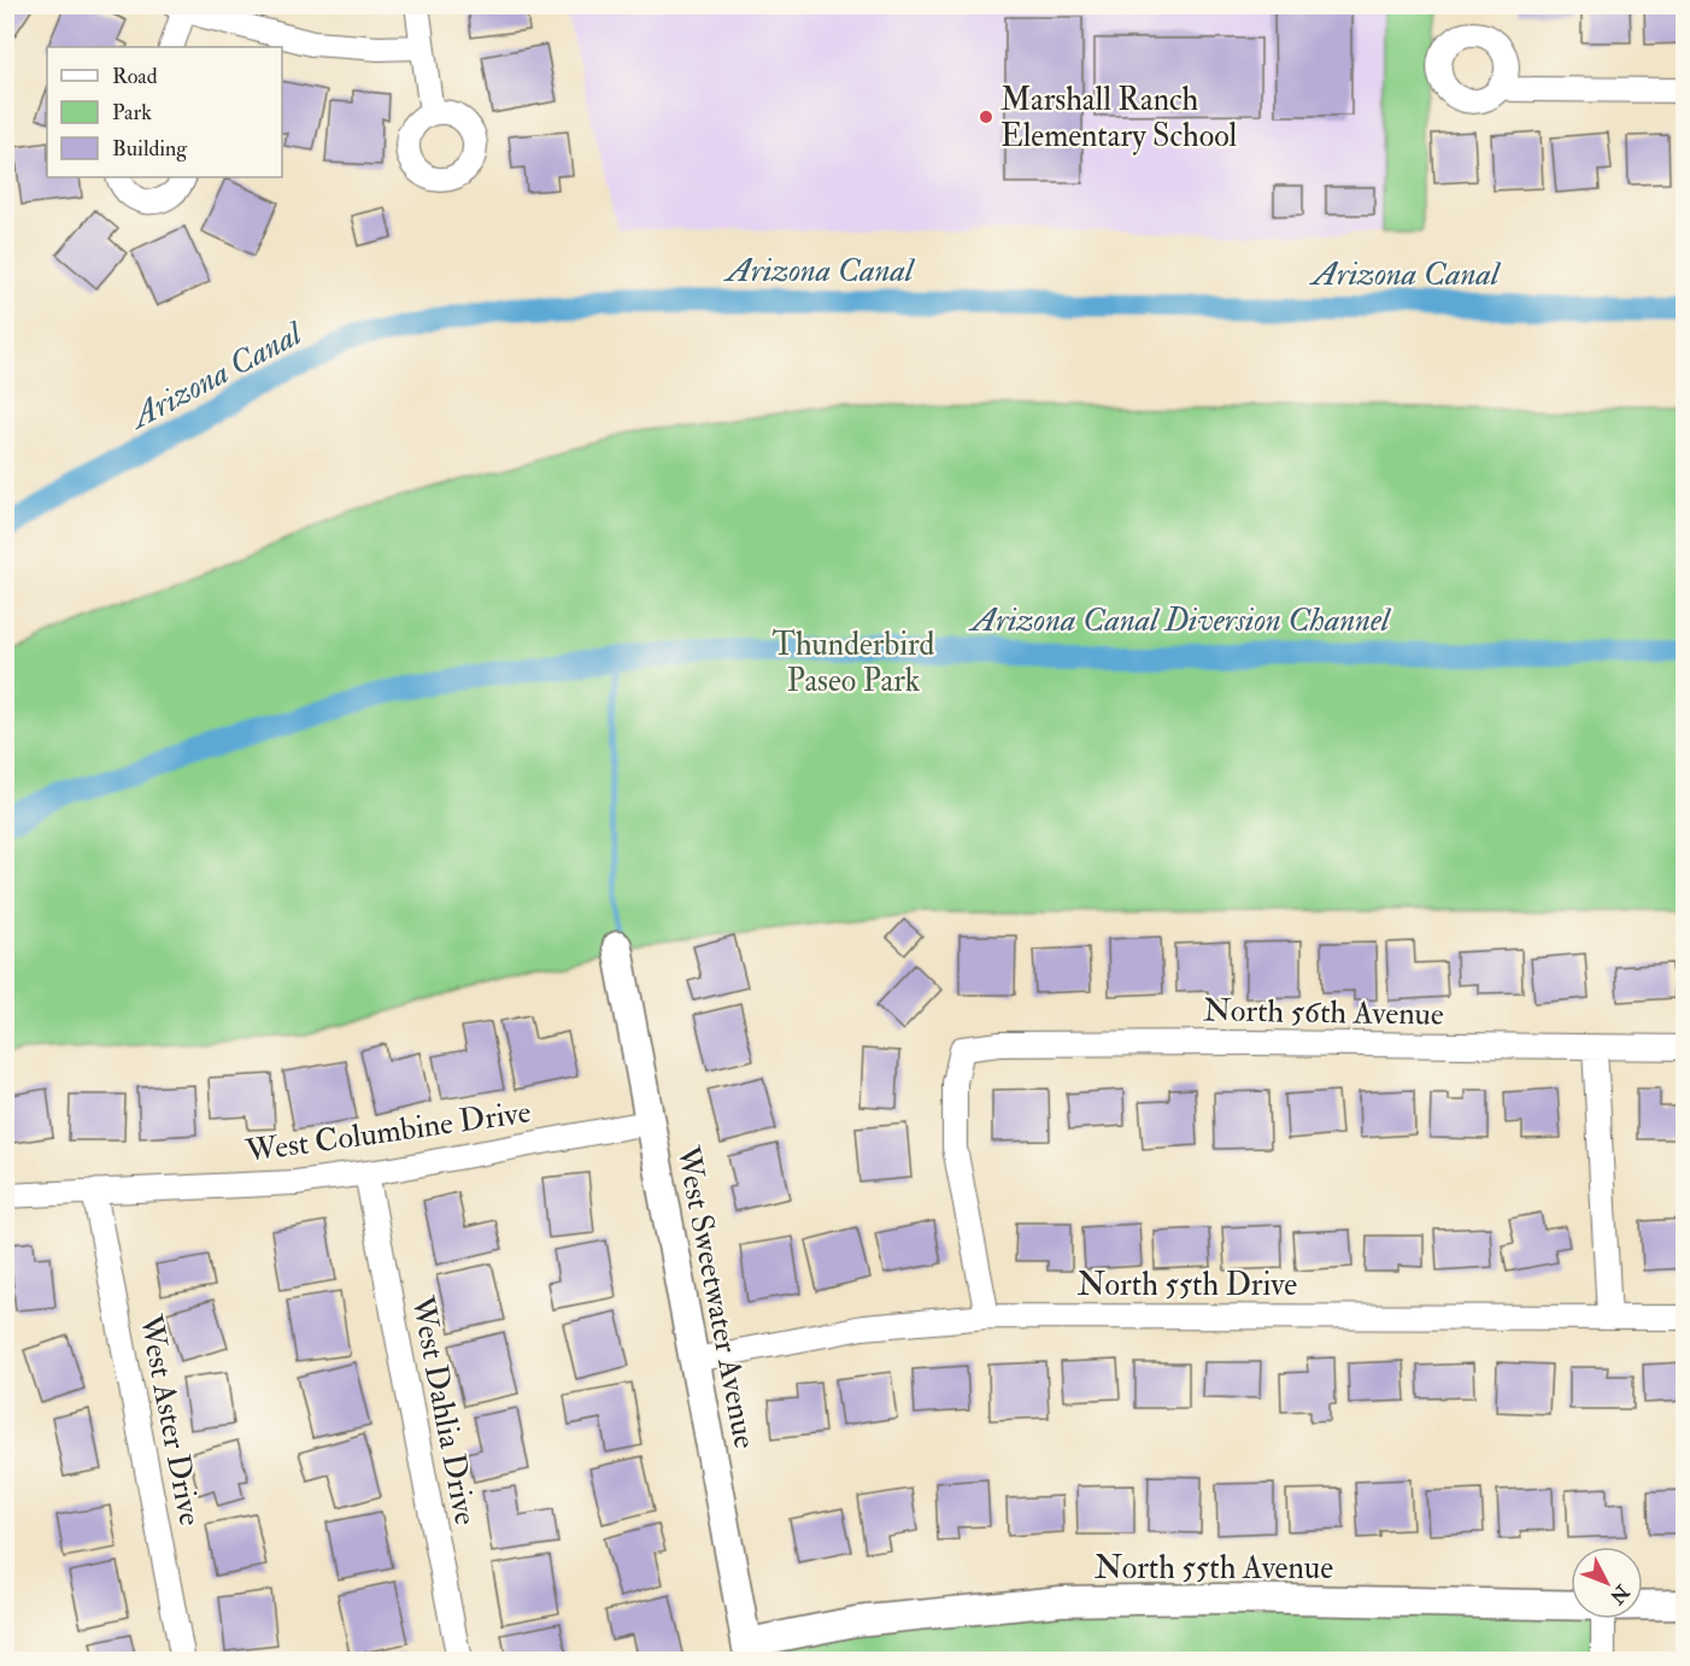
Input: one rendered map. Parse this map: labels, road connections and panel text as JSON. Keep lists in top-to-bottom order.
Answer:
{
  "streets": {
    "street": [
      "North 56th Avenue",
      "West Columbine Drive",
      "North 55th Drive",
      "West Sweetwater Avenue",
      "West Dahlia Drive",
      "West Aster Drive",
      "North 55th Avenue"
    ]
  },
  "crossings": [
    ["North 56th Avenue", "North 55th Drive"],
    ["West Columbine Drive", "West Sweetwater Avenue"],
    ["West Columbine Drive", "West Dahlia Drive"],
    ["West Columbine Drive", "West Aster Drive"],
    ["North 55th Drive", "West Sweetwater Avenue"],
    ["West Sweetwater Avenue", "North 55th Avenue"]
  ],
  "water": ["Arizona Canal", "Arizona Canal Diversion Channel"],
  "parks": ["Thunderbird Paseo Park"],
  "places": ["Marshall Ranch Elementary School"],
  "legend": ["Road", "Park", "Building"],
  "north": "bottom right"
}
